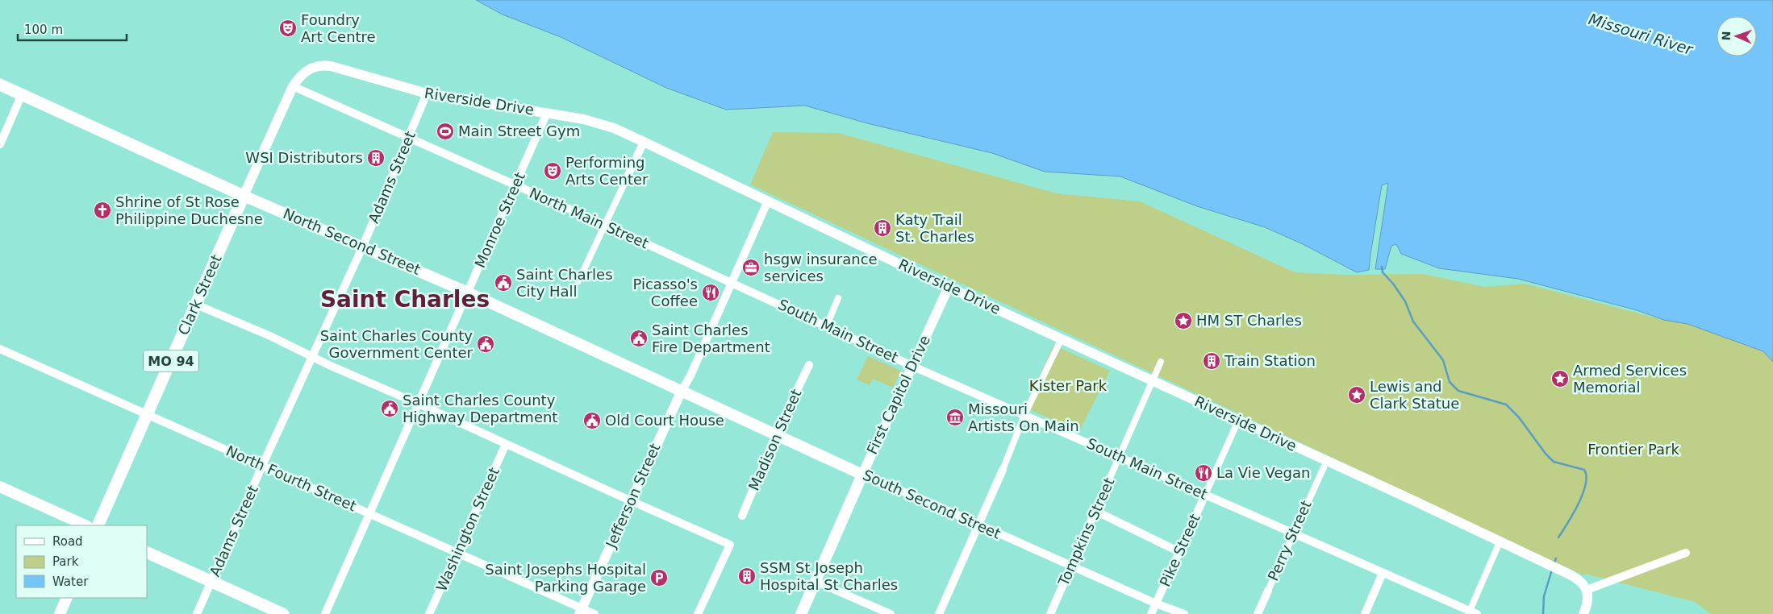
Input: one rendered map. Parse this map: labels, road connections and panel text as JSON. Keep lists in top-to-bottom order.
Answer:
{
  "streets": {
    "main road": [
      "North Second Street",
      "Clark Street",
      "MO 94",
      "First Capitol Drive",
      "South Second Street"
    ],
    "street": [
      "Riverside Drive",
      "Adams Street",
      "North Main Street",
      "Monroe Street",
      "South Main Street",
      "Madison Street",
      "North Fourth Street",
      "Jefferson Street",
      "Washington Street",
      "Tompkins Street",
      "Perry Street",
      "Pike Street"
    ]
  },
  "crossings": [
    ["Riverside Drive", "Adams Street"],
    ["Riverside Drive", "North Main Street"],
    ["Riverside Drive", "Monroe Street"],
    ["Riverside Drive", "Clark Street"],
    ["Riverside Drive", "First Capitol Drive"],
    ["Riverside Drive", "Jefferson Street"],
    ["Riverside Drive", "Tompkins Street"],
    ["Riverside Drive", "Pike Street"],
    ["Adams Street", "North Main Street"],
    ["Adams Street", "North Second Street"],
    ["Adams Street", "North Fourth Street"],
    ["North Main Street", "Monroe Street"],
    ["North Main Street", "Clark Street"],
    ["North Main Street", "South Main Street"],
    ["North Main Street", "Jefferson Street"],
    ["Monroe Street", "North Second Street"],
    ["Monroe Street", "North Fourth Street"],
    ["North Second Street", "Clark Street"],
    ["North Second Street", "Jefferson Street"],
    ["North Second Street", "South Second Street"],
    ["Clark Street", "North Fourth Street"],
    ["South Main Street", "First Capitol Drive"],
    ["South Main Street", "Jefferson Street"],
    ["South Main Street", "Tompkins Street"],
    ["South Main Street", "Perry Street"],
    ["South Main Street", "Pike Street"],
    ["First Capitol Drive", "South Second Street"],
    ["Madison Street", "South Second Street"],
    ["North Fourth Street", "Jefferson Street"],
    ["North Fourth Street", "Washington Street"],
    ["Jefferson Street", "South Second Street"],
    ["South Second Street", "Tompkins Street"],
    ["South Second Street", "Pike Street"]
  ],
  "districts": ["Saint Charles"],
  "water": ["Missouri River"],
  "parks": ["Kister Park", "Frontier Park"],
  "places": {
    "theatre": ["Foundry Art Centre", "Performing Arts Center"],
    "sports": ["Main Street Gym"],
    "building": [
      "WSI Distributors",
      "Katy Trail St. Charles",
      "Train Station",
      "SSM St Joseph Hospital St Charles"
    ],
    "church": ["Shrine of St Rose Philippine Duchesne"],
    "office": ["hsgw insurance services"],
    "public building": [
      "Saint Charles City Hall",
      "Saint Charles Fire Department",
      "Saint Charles County Government Center",
      "Saint Charles County Highway Department",
      "Old Court House"
    ],
    "restaurant": ["Picasso's Coffee", "La Vie Vegan"],
    "place": ["HM ST Charles", "Armed Services Memorial", "Lewis and Clark Statue"],
    "museum": ["Missouri Artists On Main"],
    "parking": ["Saint Josephs Hospital Parking Garage"]
  },
  "legend": ["Road", "Park", "Water"],
  "scale_bar": "100 m",
  "north": "left"
}
